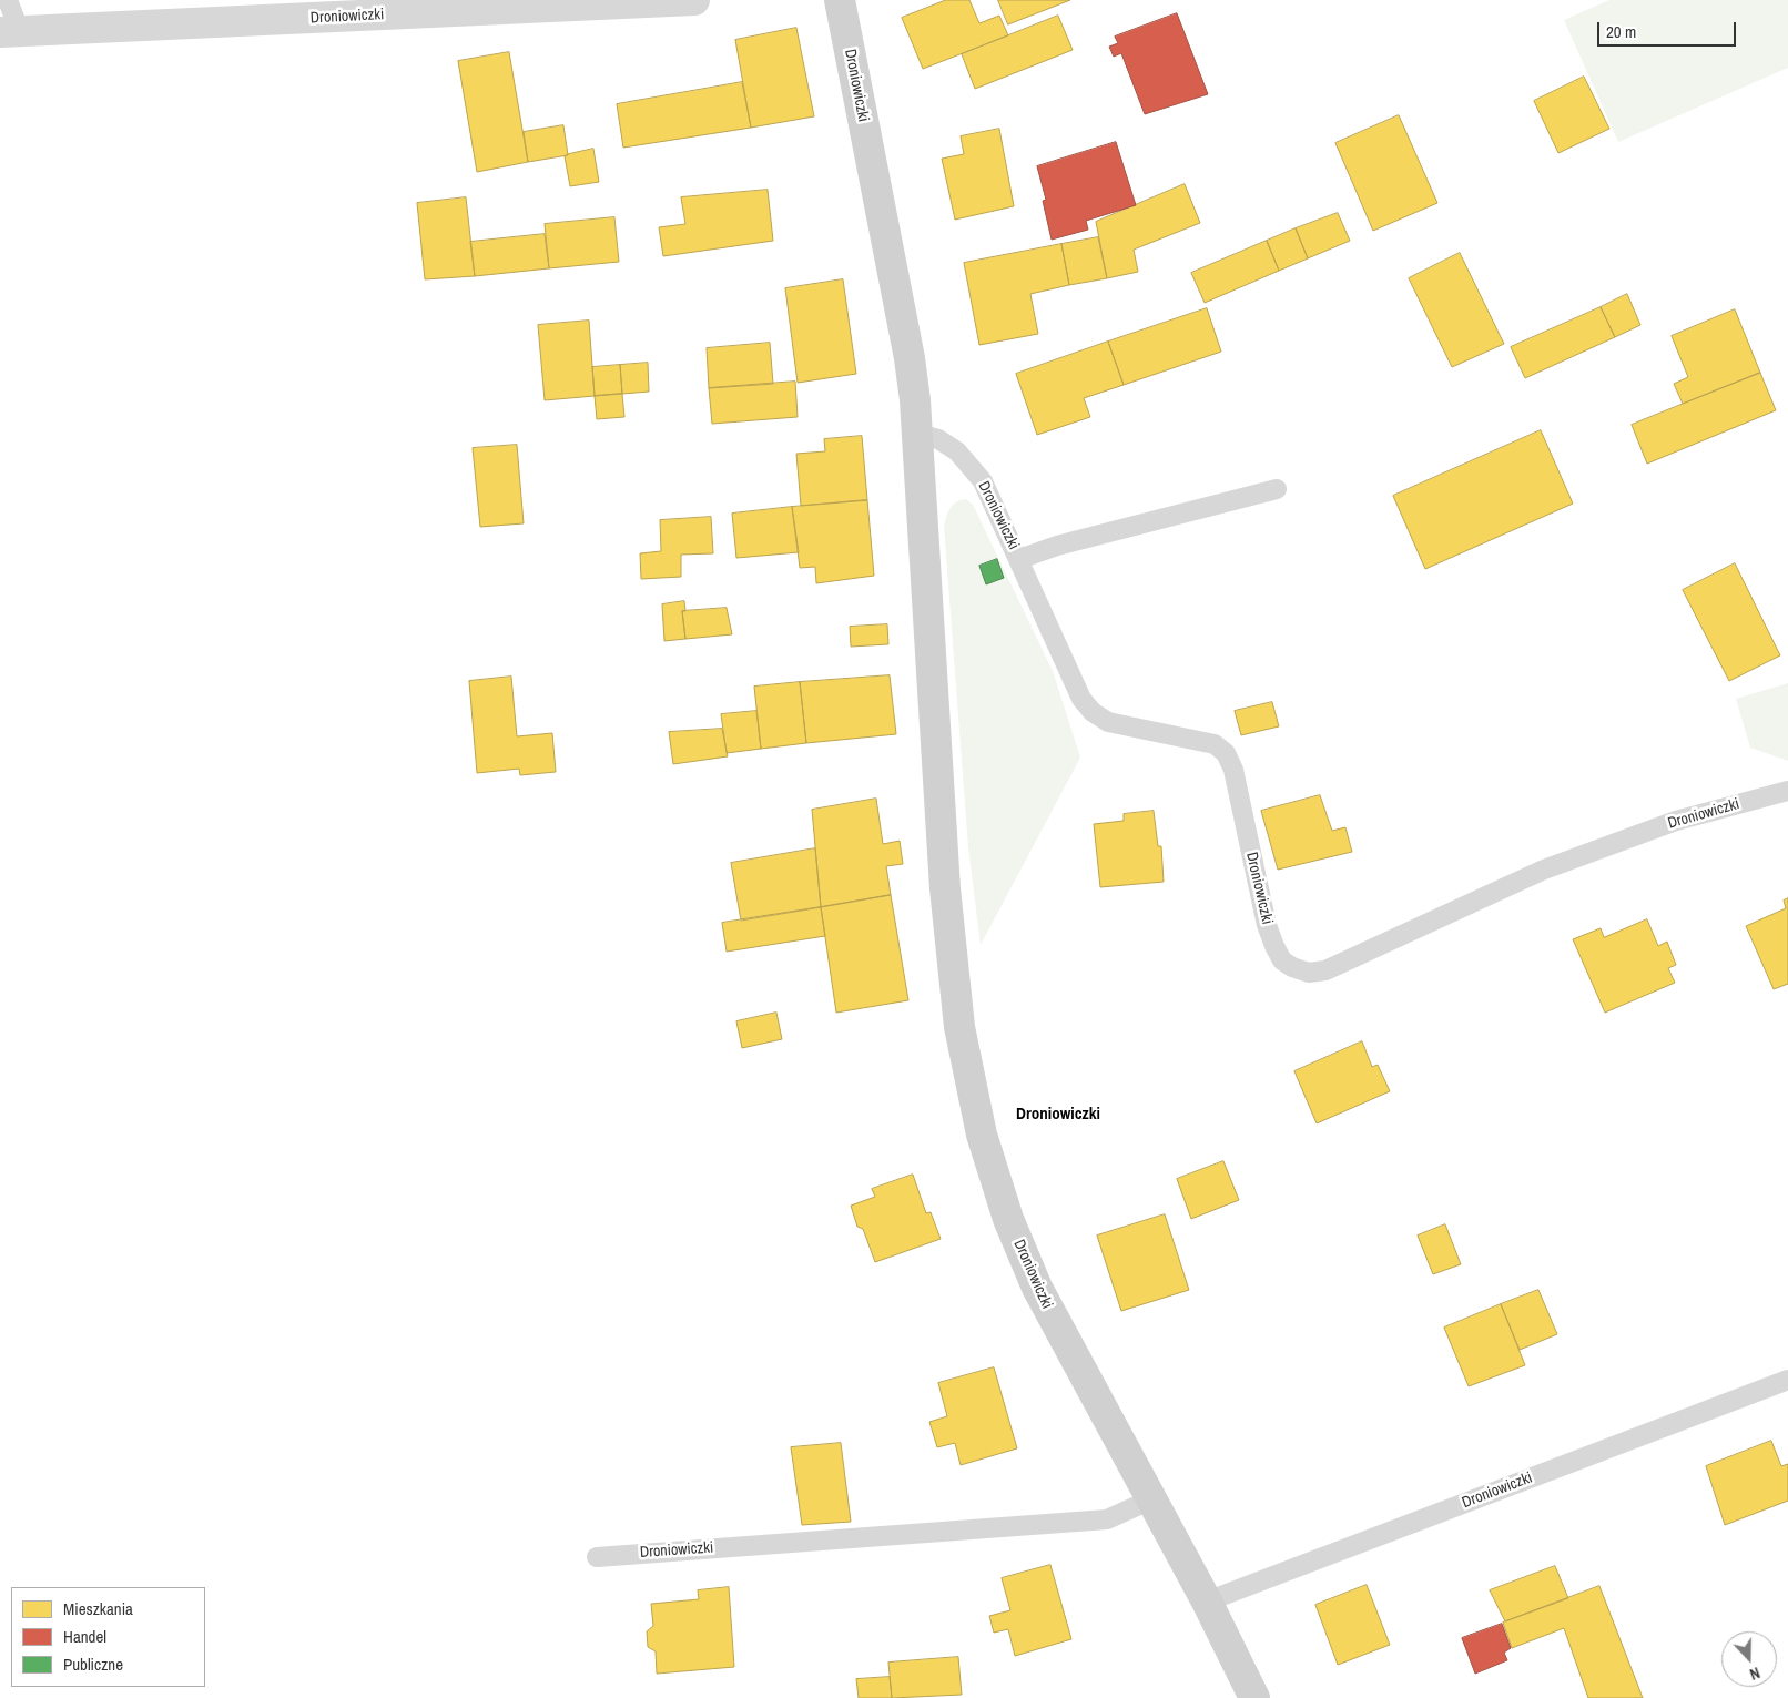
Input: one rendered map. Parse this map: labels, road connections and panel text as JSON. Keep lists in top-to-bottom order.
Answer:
{
  "streets": {
    "street": ["Droniowiczki"]
  },
  "districts": ["Droniowiczki"],
  "legend": ["Mieszkania", "Handel", "Publiczne"],
  "scale_bar": "20 m",
  "north": "bottom"
}
